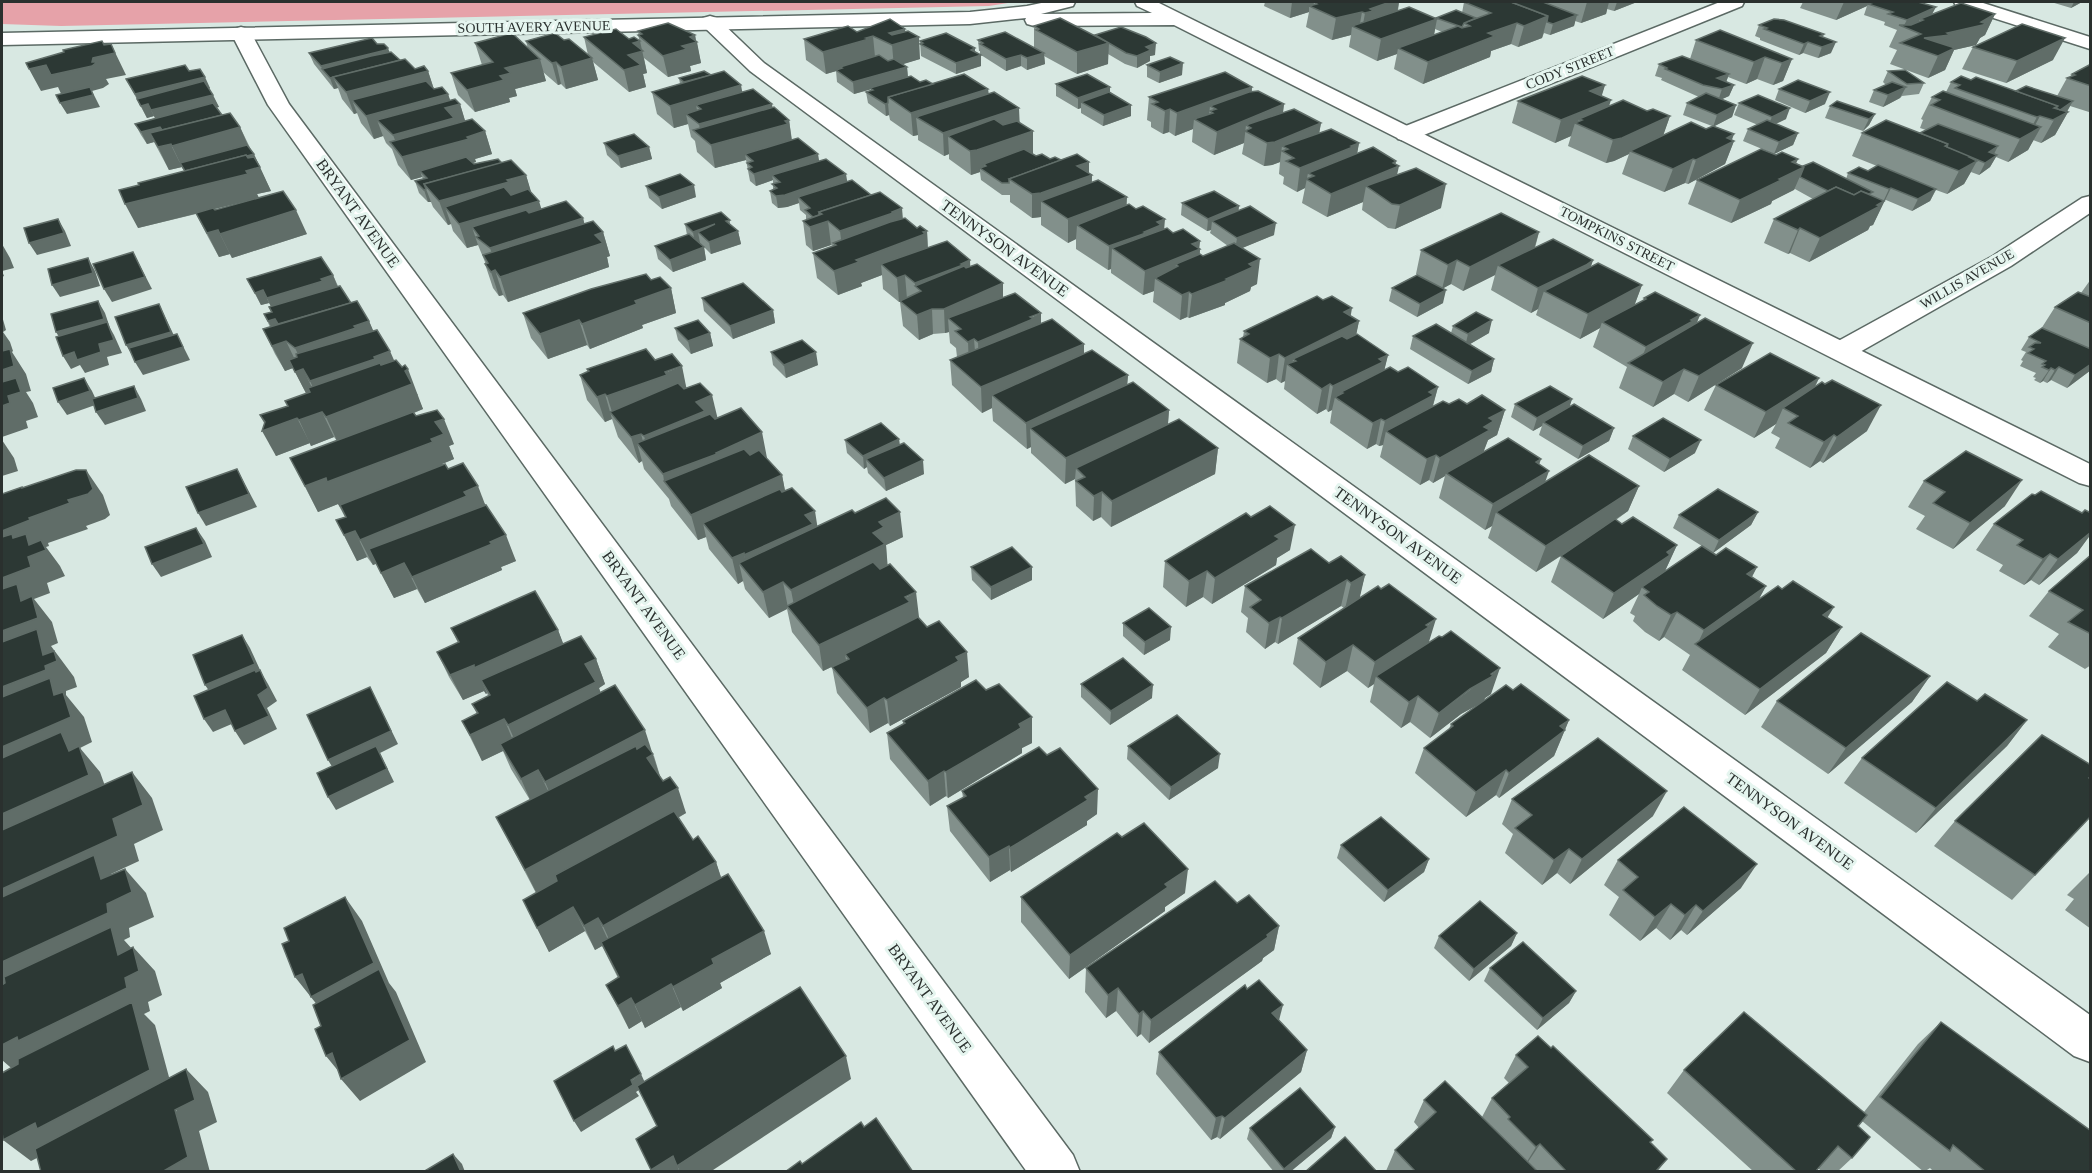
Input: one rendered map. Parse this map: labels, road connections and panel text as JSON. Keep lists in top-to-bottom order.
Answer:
{
  "streets": {
    "street": [
      "SOUTH AVERY AVENUE",
      "CODY STREET",
      "BRYANT AVENUE",
      "TOMPKINS STREET",
      "TENNYSON AVENUE",
      "WILLIS AVENUE"
    ]
  },
  "crossings": [
    ["SOUTH AVERY AVENUE", "BRYANT AVENUE"],
    ["SOUTH AVERY AVENUE", "TENNYSON AVENUE"],
    ["CODY STREET", "TOMPKINS STREET"],
    ["TOMPKINS STREET", "WILLIS AVENUE"]
  ]
}
